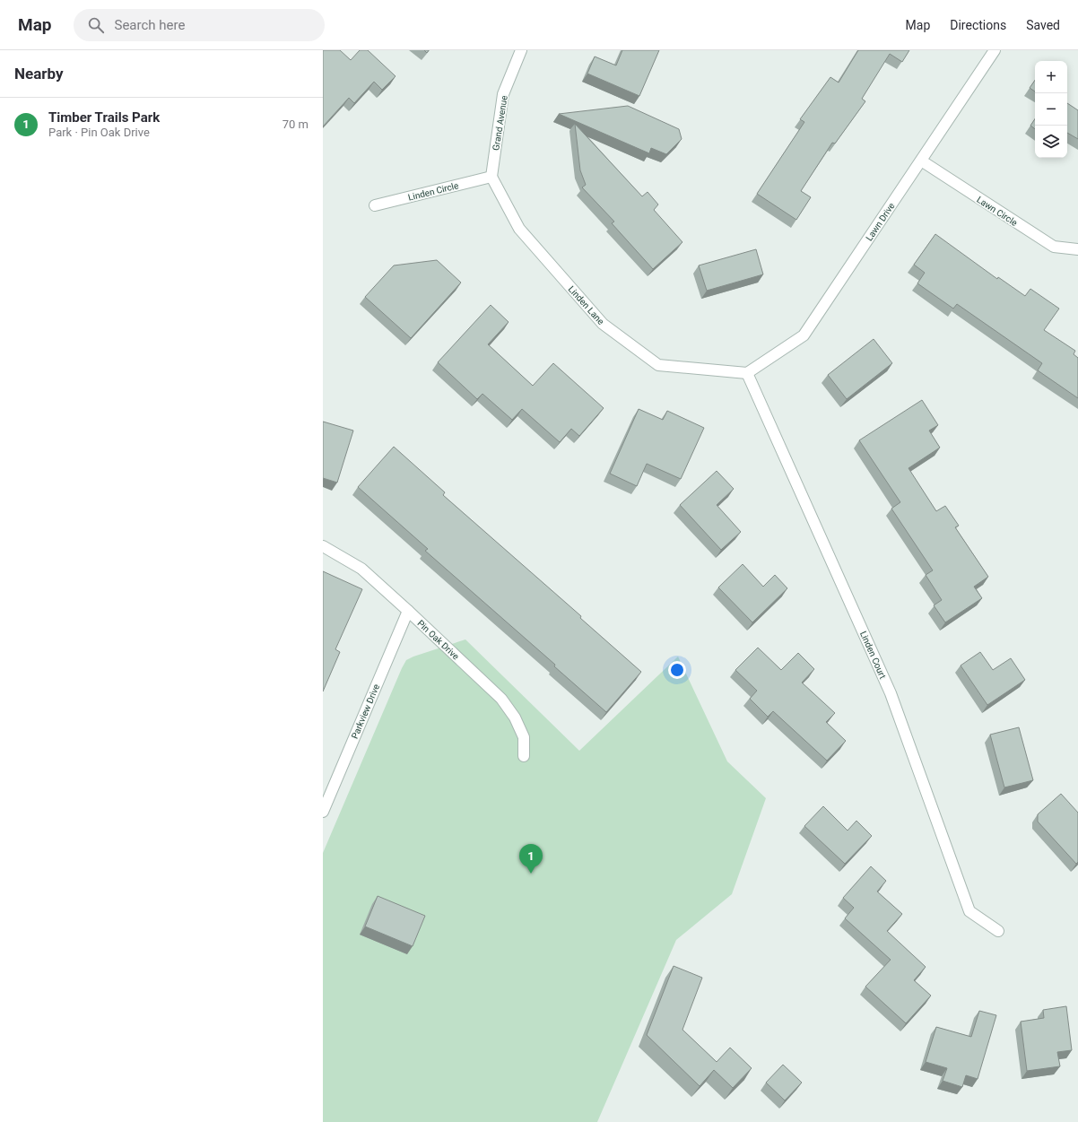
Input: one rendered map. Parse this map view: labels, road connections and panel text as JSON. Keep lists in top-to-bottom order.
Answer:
{
  "streets": {
    "street": [
      "Grand Avenue",
      "Linden Circle",
      "Lawn Circle",
      "Lawn Drive",
      "Linden Lane",
      "Pin Oak Drive",
      "Linden Court",
      "Parkview Drive"
    ]
  },
  "crossings": [
    ["Grand Avenue", "Linden Circle"],
    ["Grand Avenue", "Linden Lane"],
    ["Linden Circle", "Linden Lane"],
    ["Lawn Circle", "Lawn Drive"],
    ["Lawn Drive", "Linden Lane"],
    ["Lawn Drive", "Linden Court"],
    ["Linden Lane", "Linden Court"],
    ["Pin Oak Drive", "Parkview Drive"]
  ],
  "page": {
    "header": "Map",
    "search": "Search here",
    "nav": ["Map", "Directions", "Saved"],
    "heading": "Nearby",
    "map_buttons": ["+", "−"],
    "list": [
      {
        "mark": "1",
        "name": "Timber Trails Park",
        "note": "Park · Pin Oak Drive",
        "value": "70 m"
      }
    ],
    "pins": "1"
  }
}
